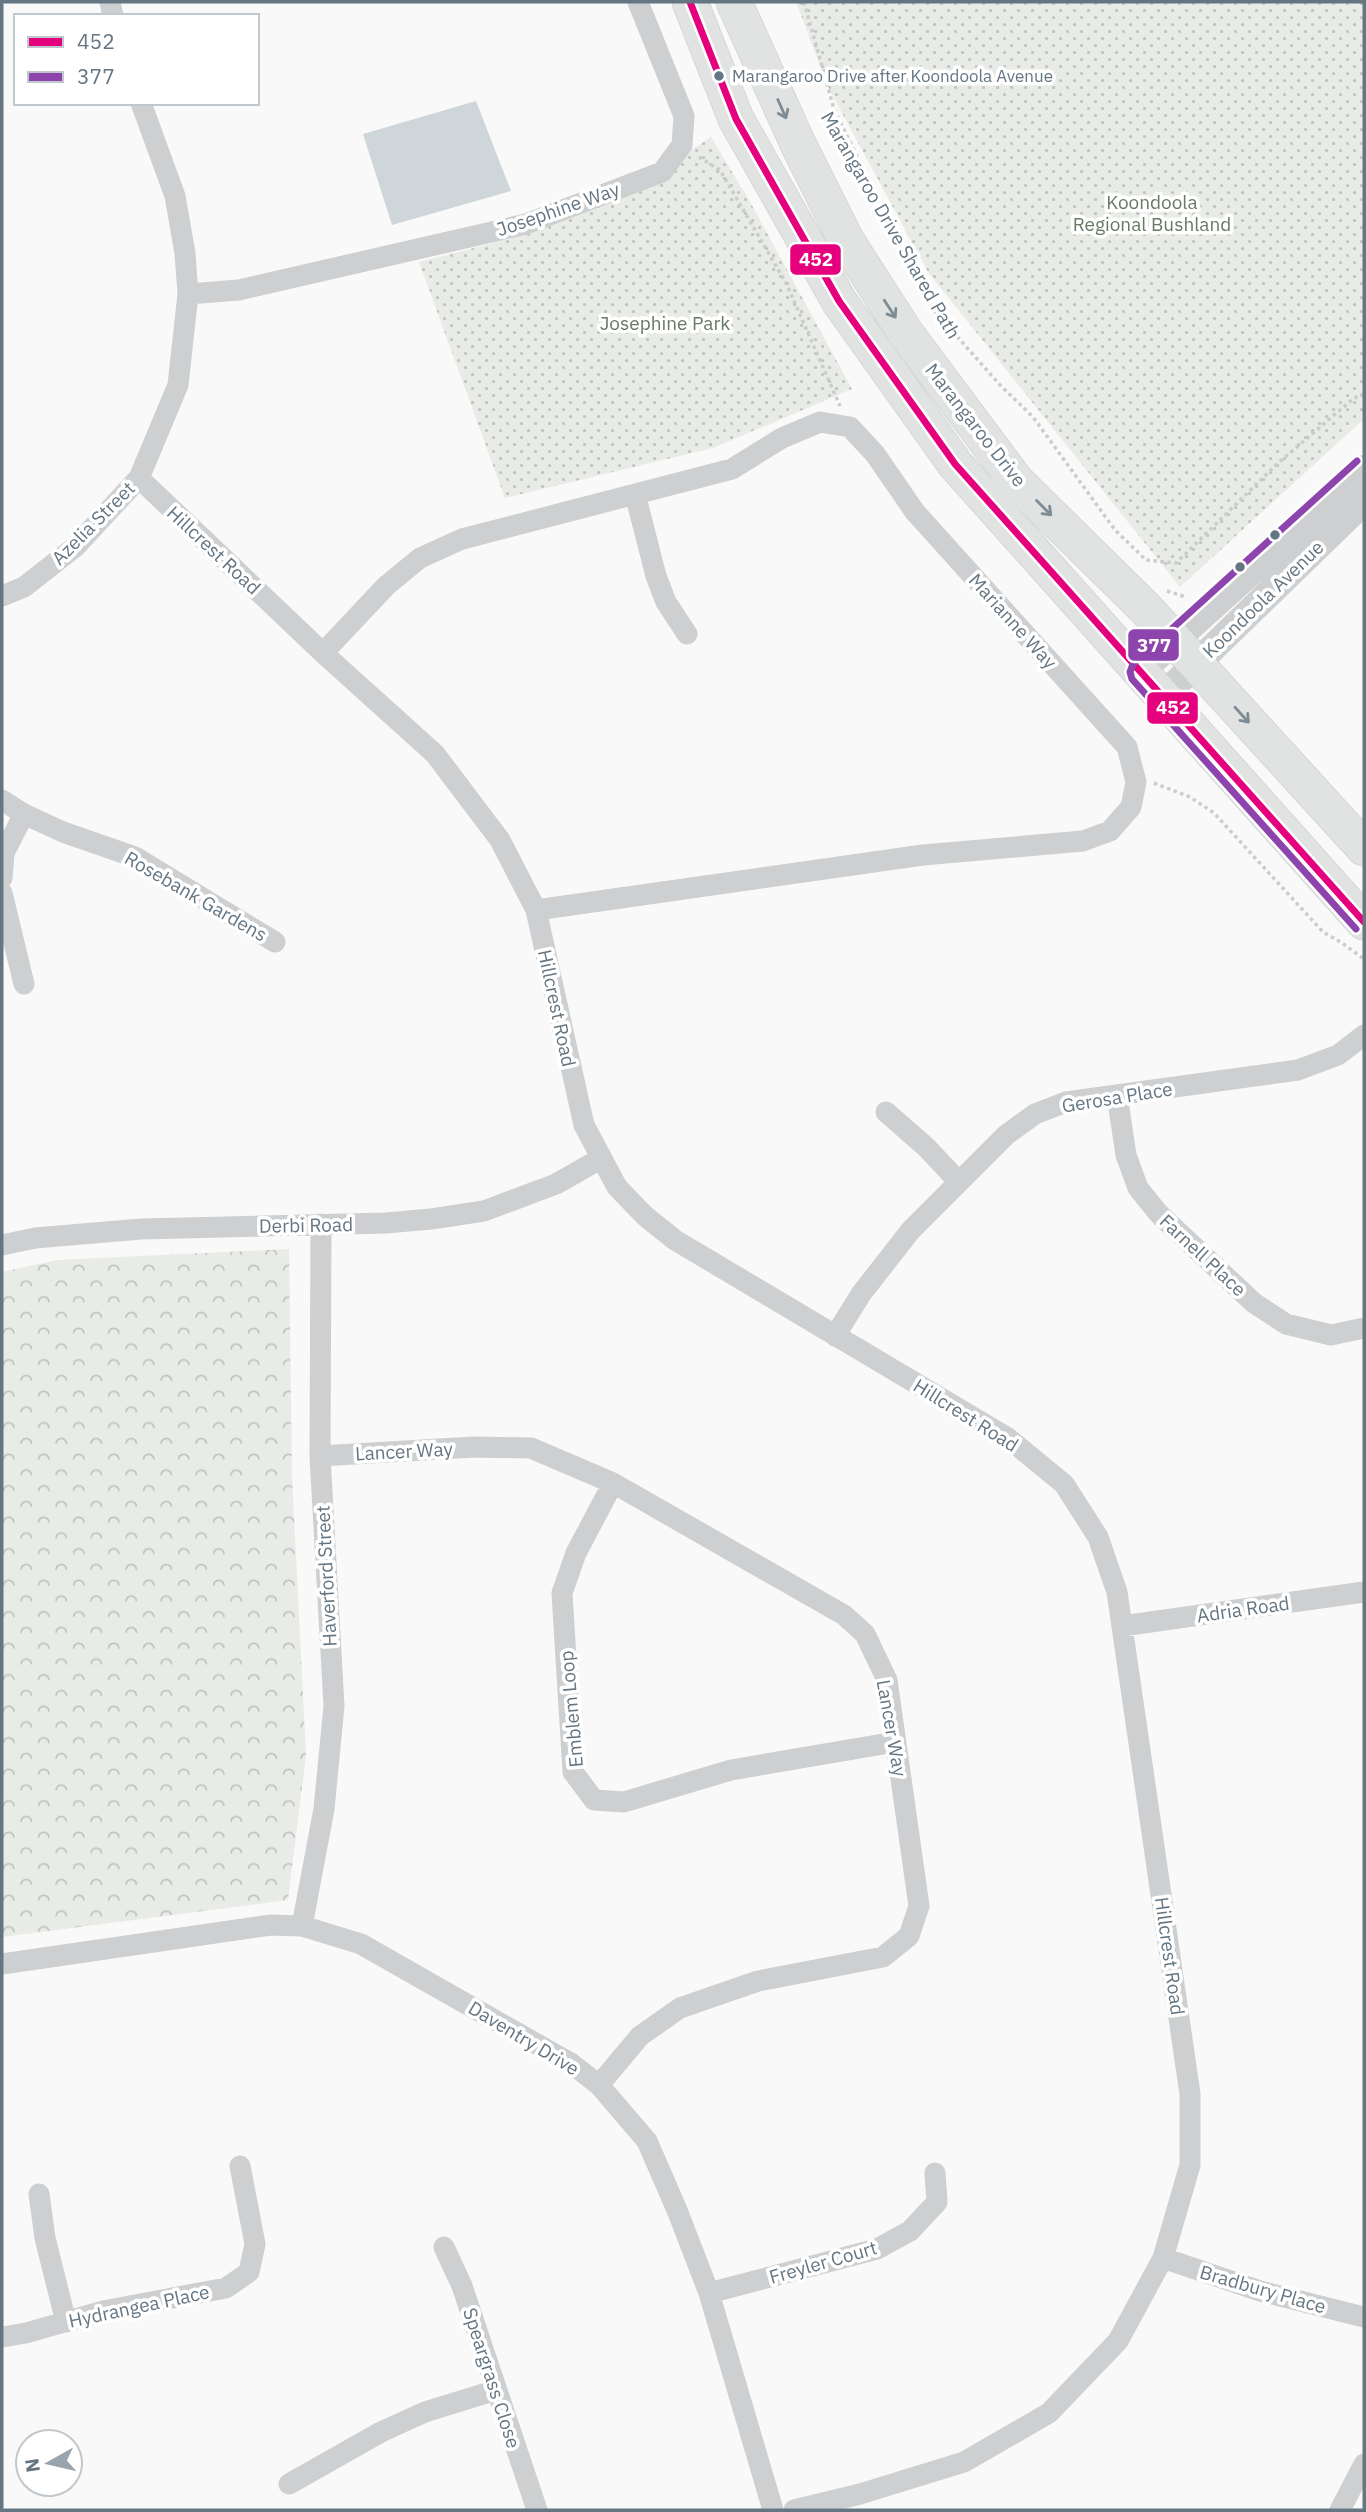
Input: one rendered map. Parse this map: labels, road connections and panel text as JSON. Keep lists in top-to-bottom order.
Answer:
{
  "streets": {
    "main road": ["Marangaroo Drive"],
    "street": [
      "Josephine Way",
      "Azelia Street",
      "Hillcrest Road",
      "Koondoola Avenue",
      "Marianne Way",
      "Rosebank Gardens",
      "Gerosa Place",
      "Derbi Road",
      "Farnell Place",
      "Lancer Way",
      "Haverford Street",
      "Adria Road",
      "Emblem Loop",
      "Daventry Drive",
      "Freyler Court",
      "Bradbury Place",
      "Hydrangea Place",
      "Speargrass Close"
    ]
  },
  "crossings": [
    ["Josephine Way", "Azelia Street"],
    ["Marangaroo Drive", "Koondoola Avenue"],
    ["Azelia Street", "Hillcrest Road"],
    ["Hillcrest Road", "Marianne Way"],
    ["Hillcrest Road", "Gerosa Place"],
    ["Hillcrest Road", "Derbi Road"],
    ["Hillcrest Road", "Adria Road"],
    ["Hillcrest Road", "Bradbury Place"],
    ["Gerosa Place", "Farnell Place"],
    ["Derbi Road", "Haverford Street"],
    ["Lancer Way", "Haverford Street"],
    ["Lancer Way", "Emblem Loop"],
    ["Lancer Way", "Daventry Drive"],
    ["Haverford Street", "Daventry Drive"],
    ["Daventry Drive", "Freyler Court"]
  ],
  "parks": ["Koondoola Regional Bushland", "Josephine Park"],
  "places": ["Marangaroo Drive after Koondoola Avenue"],
  "lines": ["transit line 452", "transit line 377"],
  "legend": ["452", "377"],
  "north": "left"
}
